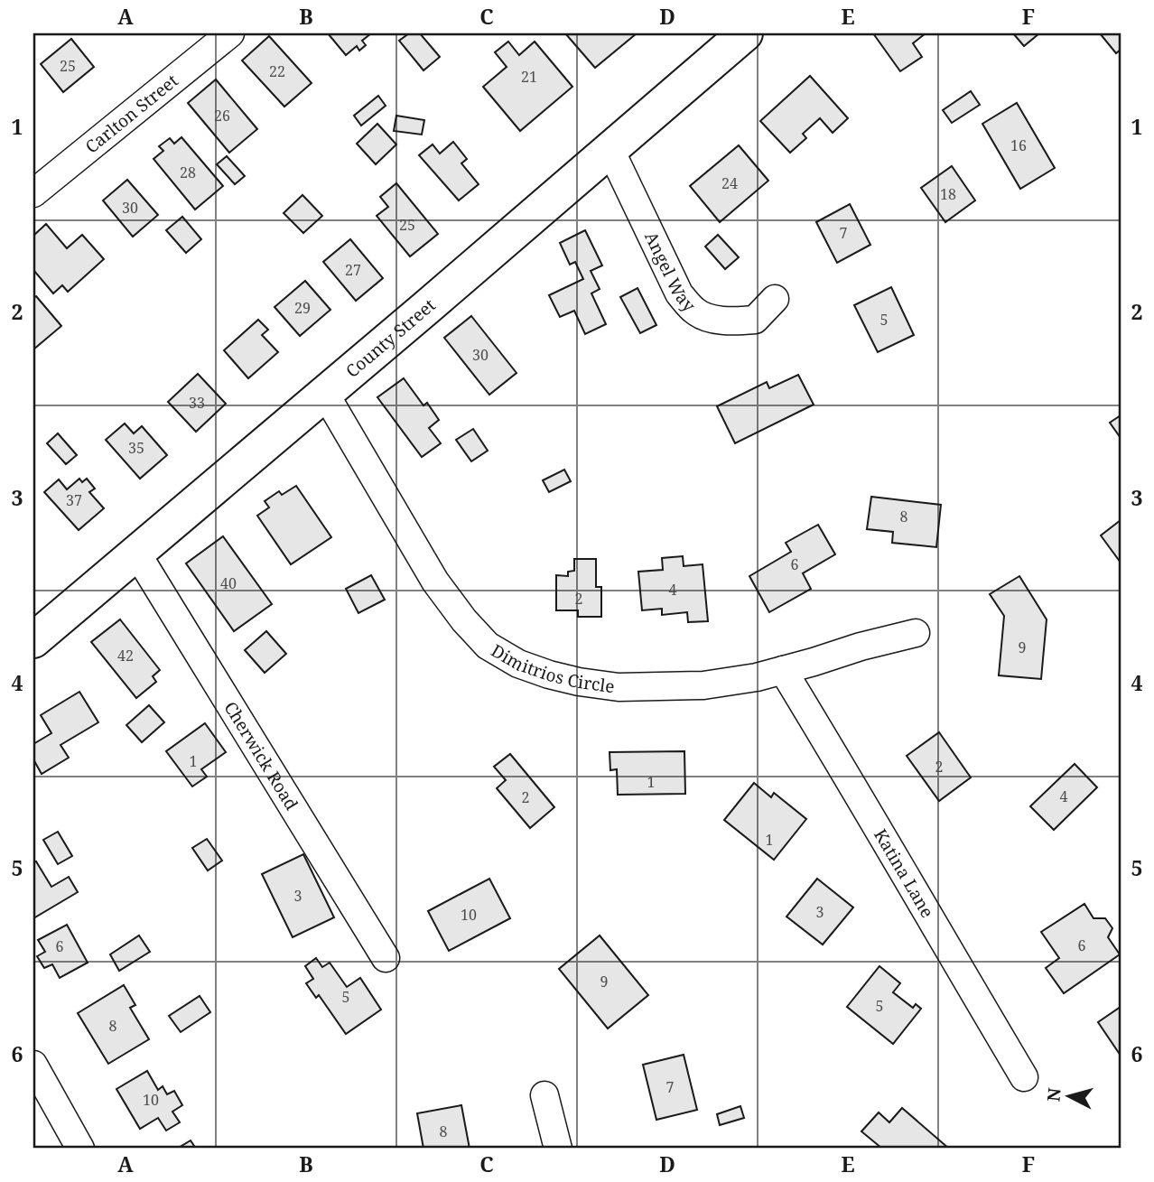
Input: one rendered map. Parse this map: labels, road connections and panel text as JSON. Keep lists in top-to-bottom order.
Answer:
{
  "streets": {
    "main road": ["County Street"],
    "street": [
      "Carlton Street",
      "Angel Way",
      "Dimitrios Circle",
      "Cherwick Road",
      "Katina Lane"
    ]
  },
  "crossings": [
    ["Angel Way", "County Street"],
    ["County Street", "Dimitrios Circle"],
    ["County Street", "Cherwick Road"],
    ["Dimitrios Circle", "Katina Lane"]
  ],
  "house_numbers": [
    "25",
    "22",
    "21",
    "26",
    "16",
    "28",
    "24",
    "18",
    "30",
    "25",
    "7",
    "27",
    "29",
    "5",
    "30",
    "33",
    "35",
    "37",
    "8",
    "6",
    "40",
    "4",
    "2",
    "9",
    "42",
    "1",
    "2",
    "1",
    "4",
    "2",
    "1",
    "3",
    "3",
    "10",
    "6",
    "6",
    "9",
    "5",
    "5",
    "8",
    "7",
    "10",
    "8"
  ],
  "north": "left",
  "grid": {
    "columns": [
      "A",
      "B",
      "C",
      "D",
      "E",
      "F"
    ],
    "rows": [
      "1",
      "2",
      "3",
      "4",
      "5",
      "6"
    ]
  }
}
